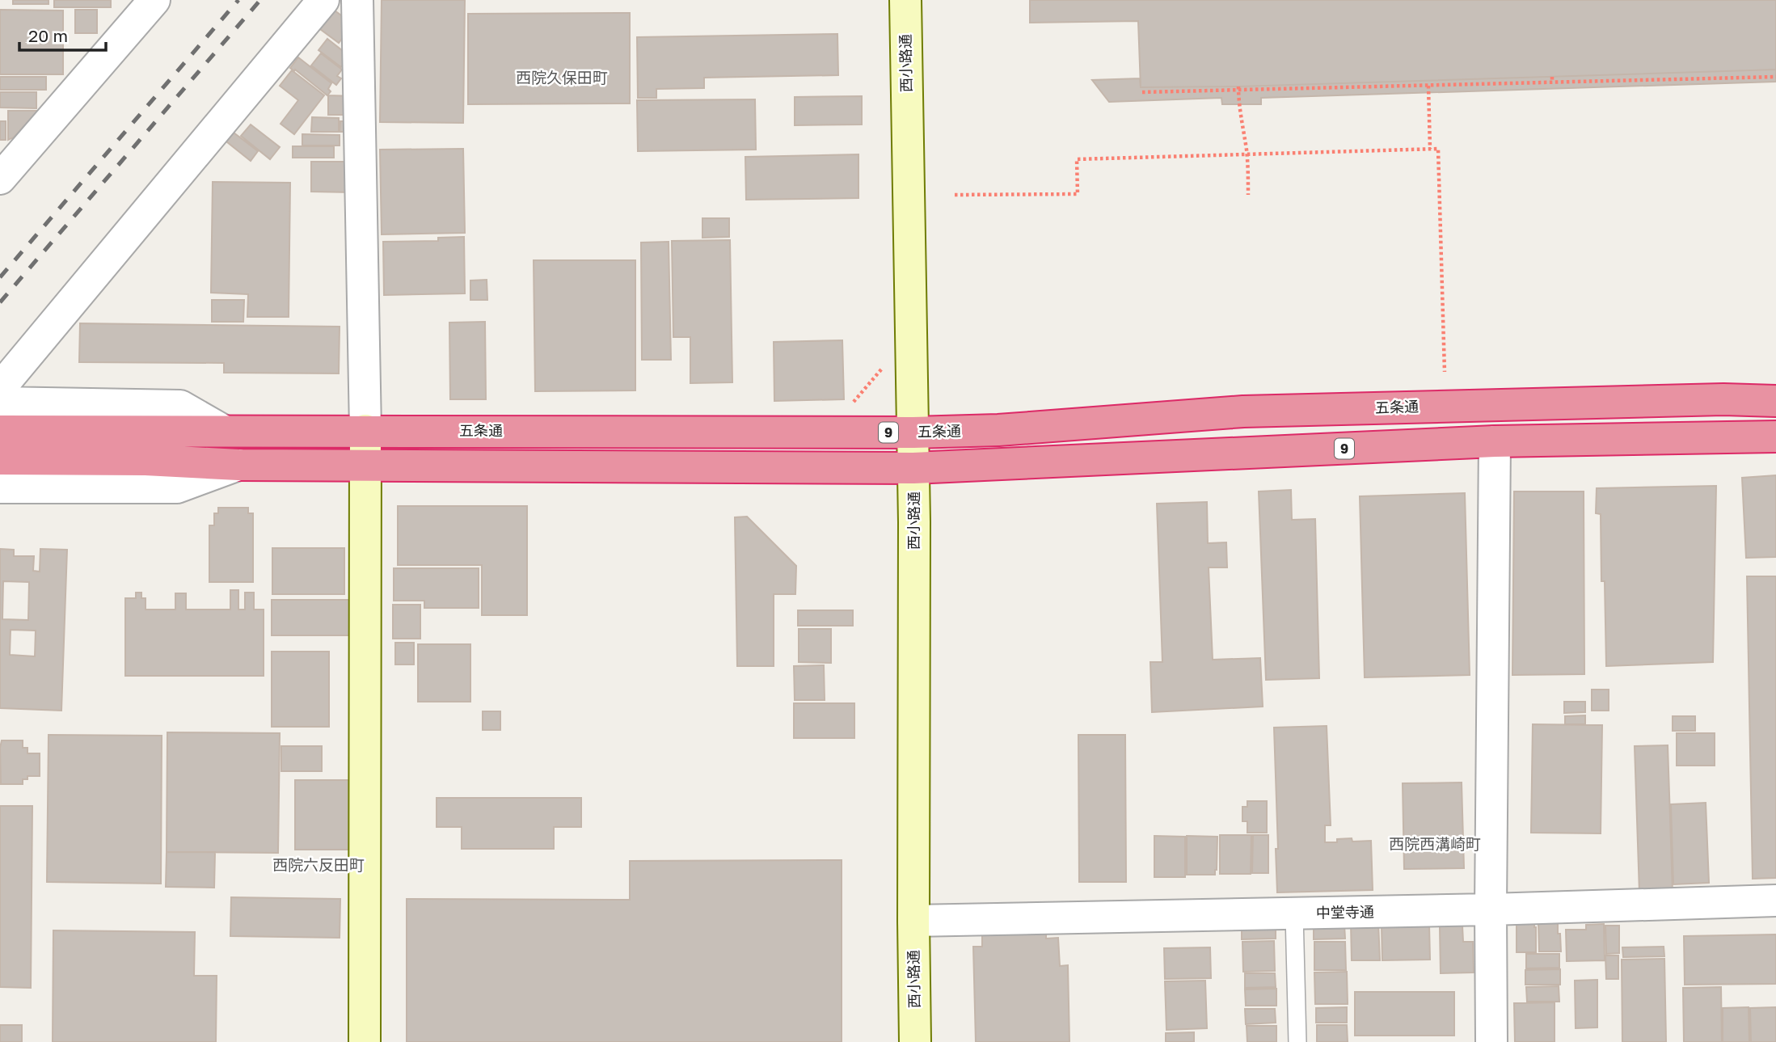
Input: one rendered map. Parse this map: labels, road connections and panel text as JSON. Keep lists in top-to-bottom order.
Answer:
{
  "streets": {
    "highway": ["五条通", "9"],
    "street": ["西小路通", "中堂寺通"]
  },
  "crossings": [
    ["西小路通", "五条通"],
    ["西小路通", "9"],
    ["西小路通", "中堂寺通"]
  ],
  "districts": ["西院久保田町", "西院西溝崎町", "西院六反田町"],
  "scale_bar": "20 m"
}
